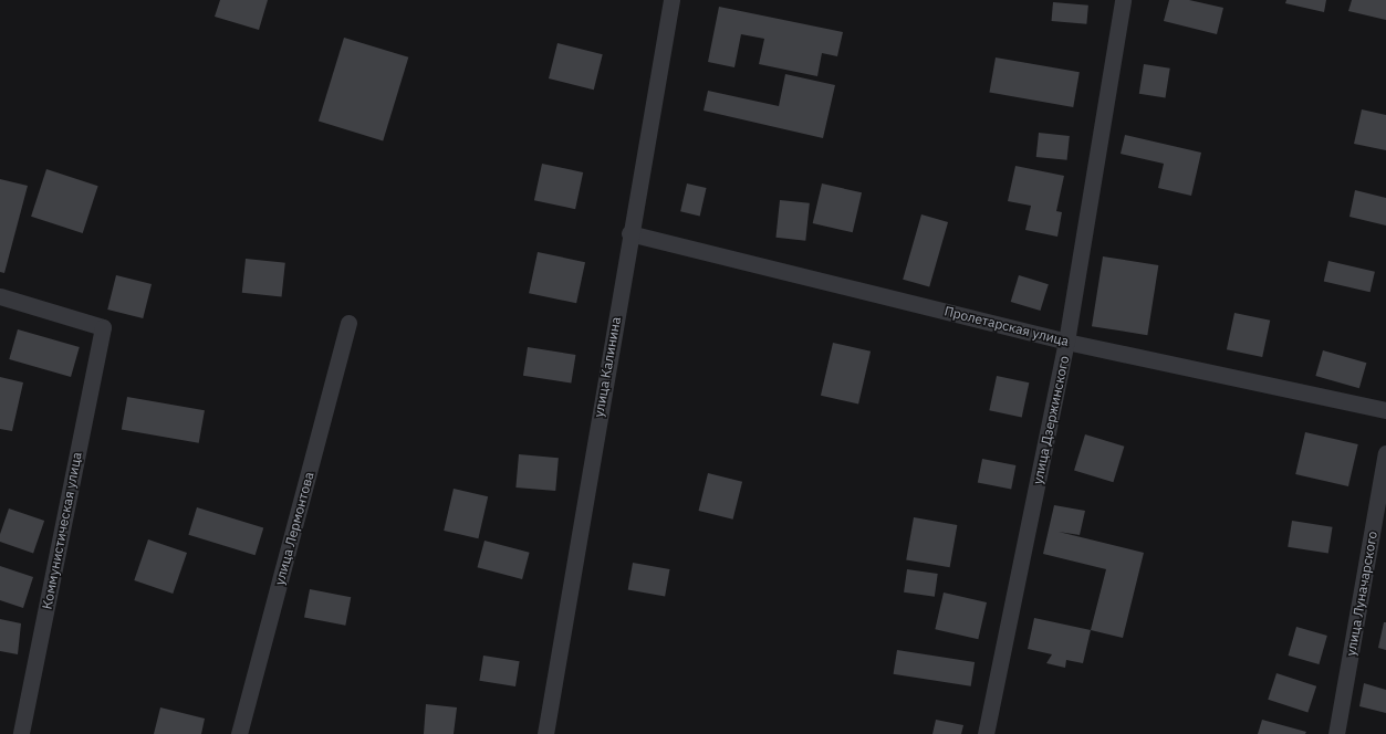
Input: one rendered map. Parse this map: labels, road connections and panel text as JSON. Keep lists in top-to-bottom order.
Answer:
{
  "streets": {
    "street": [
      "Пролетарская улица",
      "улица Калинина",
      "улица Дзержинского",
      "улица Лермонтова",
      "Коммунистическая улица",
      "улица Луначарского"
    ]
  },
  "crossings": [
    ["Пролетарская улица", "улица Калинина"],
    ["Пролетарская улица", "улица Дзержинского"]
  ]
}
